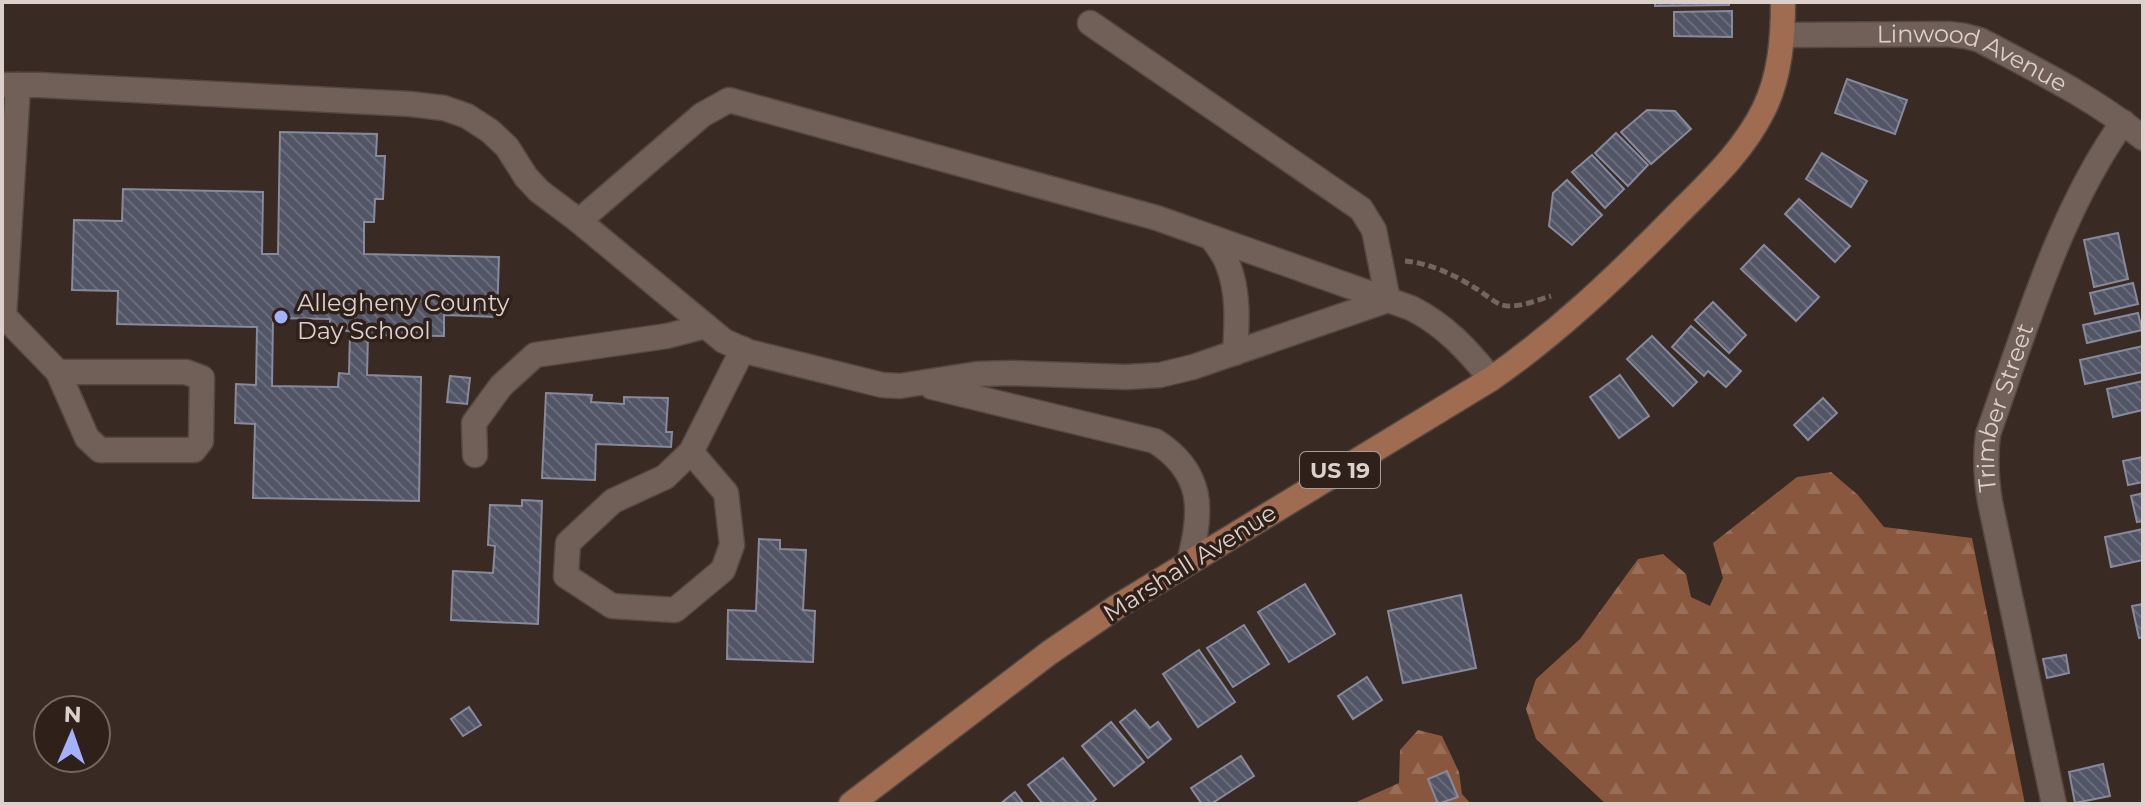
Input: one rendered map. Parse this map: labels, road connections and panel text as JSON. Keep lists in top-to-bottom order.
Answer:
{
  "streets": {
    "main road": ["US 19", "Marshall Avenue"],
    "street": ["Linwood Avenue", "Trimber Street"]
  },
  "crossings": [
    ["Linwood Avenue", "Trimber Street"],
    ["Linwood Avenue", "Marshall Avenue"]
  ],
  "places": ["Allegheny County Day School"],
  "north": "top"
}
